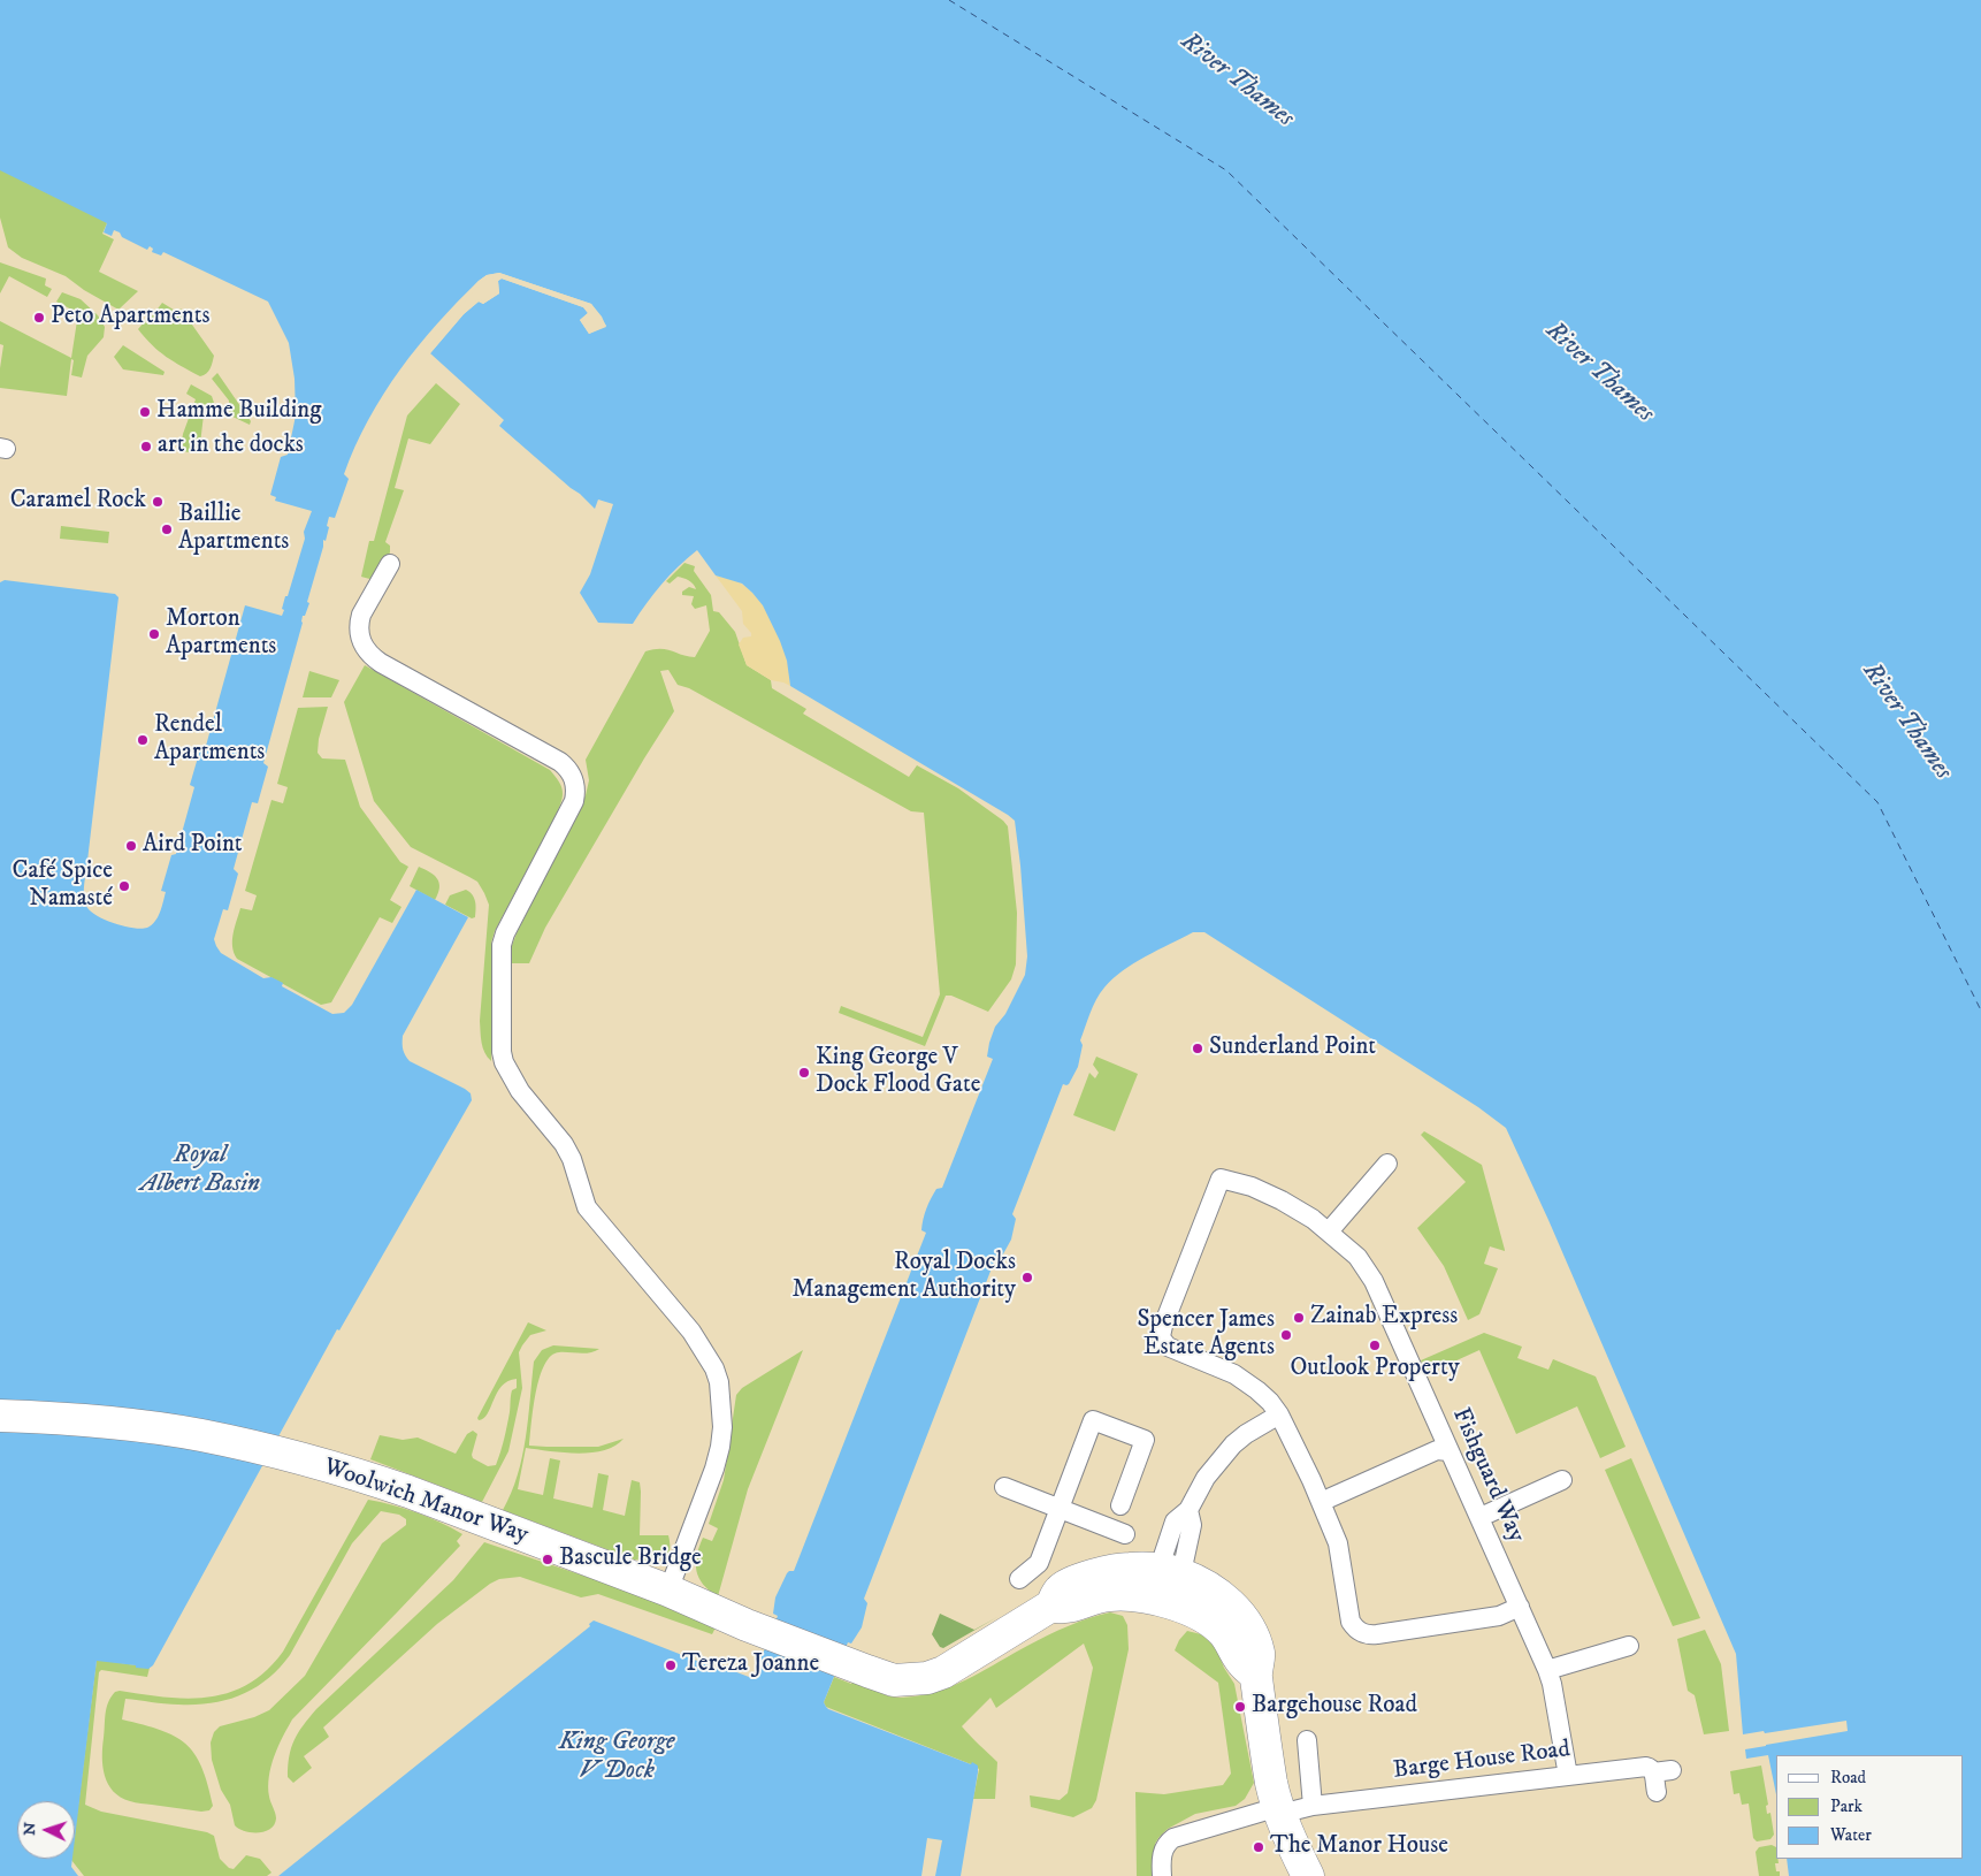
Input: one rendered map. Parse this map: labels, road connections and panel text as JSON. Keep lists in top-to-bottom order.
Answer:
{
  "streets": {
    "highway": ["Woolwich Manor Way"],
    "street": ["Fishguard Way", "Barge House Road"]
  },
  "crossings": [
    ["Fishguard Way", "Barge House Road"],
    ["Woolwich Manor Way", "Barge House Road"]
  ],
  "water": ["River Thames", "Royal Albert Basin", "King George V Dock"],
  "places": [
    "Peto Apartments",
    "Hamme Building",
    "art in the docks",
    "Caramel Rock",
    "Baillie Apartments",
    "Morton Apartments",
    "Rendel Apartments",
    "Aird Point",
    "Café Spice Namasté",
    "Sunderland Point",
    "King George V Dock Flood Gate",
    "Royal Docks Management Authority",
    "Zainab Express",
    "Spencer James Estate Agents",
    "Outlook Property",
    "Bascule Bridge",
    "Tereza Joanne",
    "Bargehouse Road",
    "The Manor House"
  ],
  "legend": ["Road", "Park", "Water"],
  "north": "left"
}
